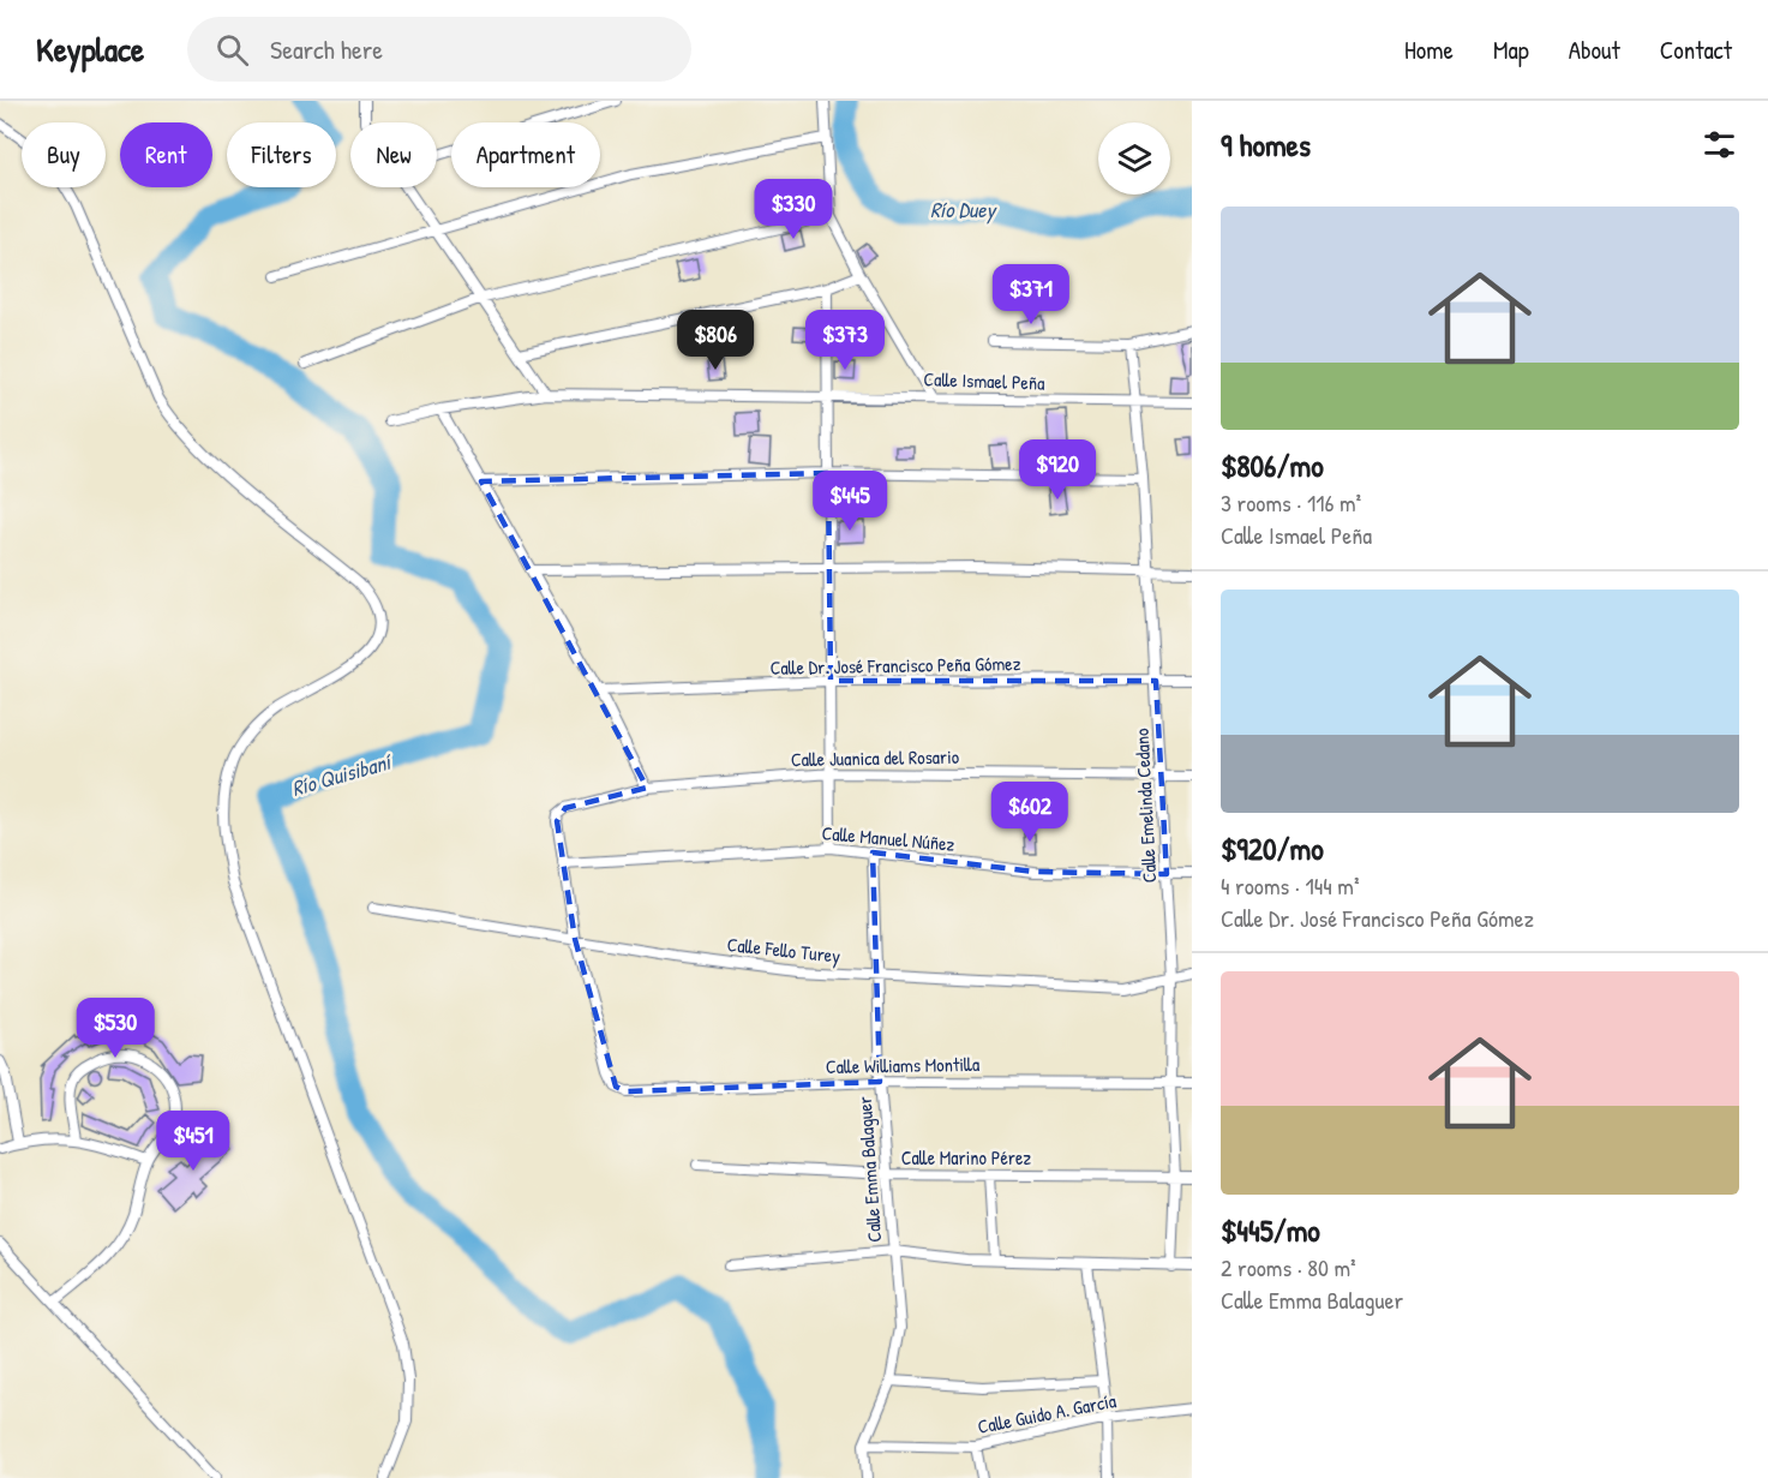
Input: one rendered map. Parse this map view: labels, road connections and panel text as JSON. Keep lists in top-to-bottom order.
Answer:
{
  "streets": {
    "street": [
      "Calle Ismael Peña",
      "Calle Dr. José Francisco Peña Gómez",
      "Calle Juanica del Rosario",
      "Calle Emelinda Cedano",
      "Calle Manuel Núñez",
      "Calle Fello Turey",
      "Calle Williams Montilla",
      "Calle Marino Pérez",
      "Calle Emma Balaguer",
      "Calle Guido A. García"
    ]
  },
  "crossings": [
    ["Calle Ismael Peña", "Calle Emelinda Cedano"],
    ["Calle Dr. José Francisco Peña Gómez", "Calle Emelinda Cedano"],
    ["Calle Juanica del Rosario", "Calle Emelinda Cedano"],
    ["Calle Juanica del Rosario", "Calle Manuel Núñez"],
    ["Calle Emelinda Cedano", "Calle Manuel Núñez"],
    ["Calle Emelinda Cedano", "Calle Fello Turey"],
    ["Calle Emelinda Cedano", "Calle Williams Montilla"],
    ["Calle Emelinda Cedano", "Calle Marino Pérez"],
    ["Calle Manuel Núñez", "Calle Emma Balaguer"],
    ["Calle Fello Turey", "Calle Williams Montilla"],
    ["Calle Fello Turey", "Calle Emma Balaguer"],
    ["Calle Williams Montilla", "Calle Emma Balaguer"],
    ["Calle Marino Pérez", "Calle Emma Balaguer"],
    ["Calle Emma Balaguer", "Calle Guido A. García"]
  ],
  "water": ["Río Duey", "Río Quisibaní"],
  "page": {
    "header": "Keyplace",
    "search": "Search here",
    "nav": [
      "Home",
      "Map",
      "About",
      "Contact"
    ],
    "heading": "9 homes",
    "chip": [
      "Buy",
      "Rent",
      "Filters",
      "New",
      "Apartment"
    ],
    "price": [
      "$330",
      "$371",
      "$806",
      "$373",
      "$920",
      "$445",
      "$602",
      "$530",
      "$451"
    ],
    "list": [
      {
        "name": "$806/mo",
        "note": "3 rooms · 116 m² · Calle Ismael Peña"
      },
      {
        "name": "$920/mo",
        "note": "4 rooms · 144 m² · Calle Dr. José Francisco Peña Gómez"
      },
      {
        "name": "$445/mo",
        "note": "2 rooms · 80 m² · Calle Emma Balaguer"
      }
    ]
  }
}
